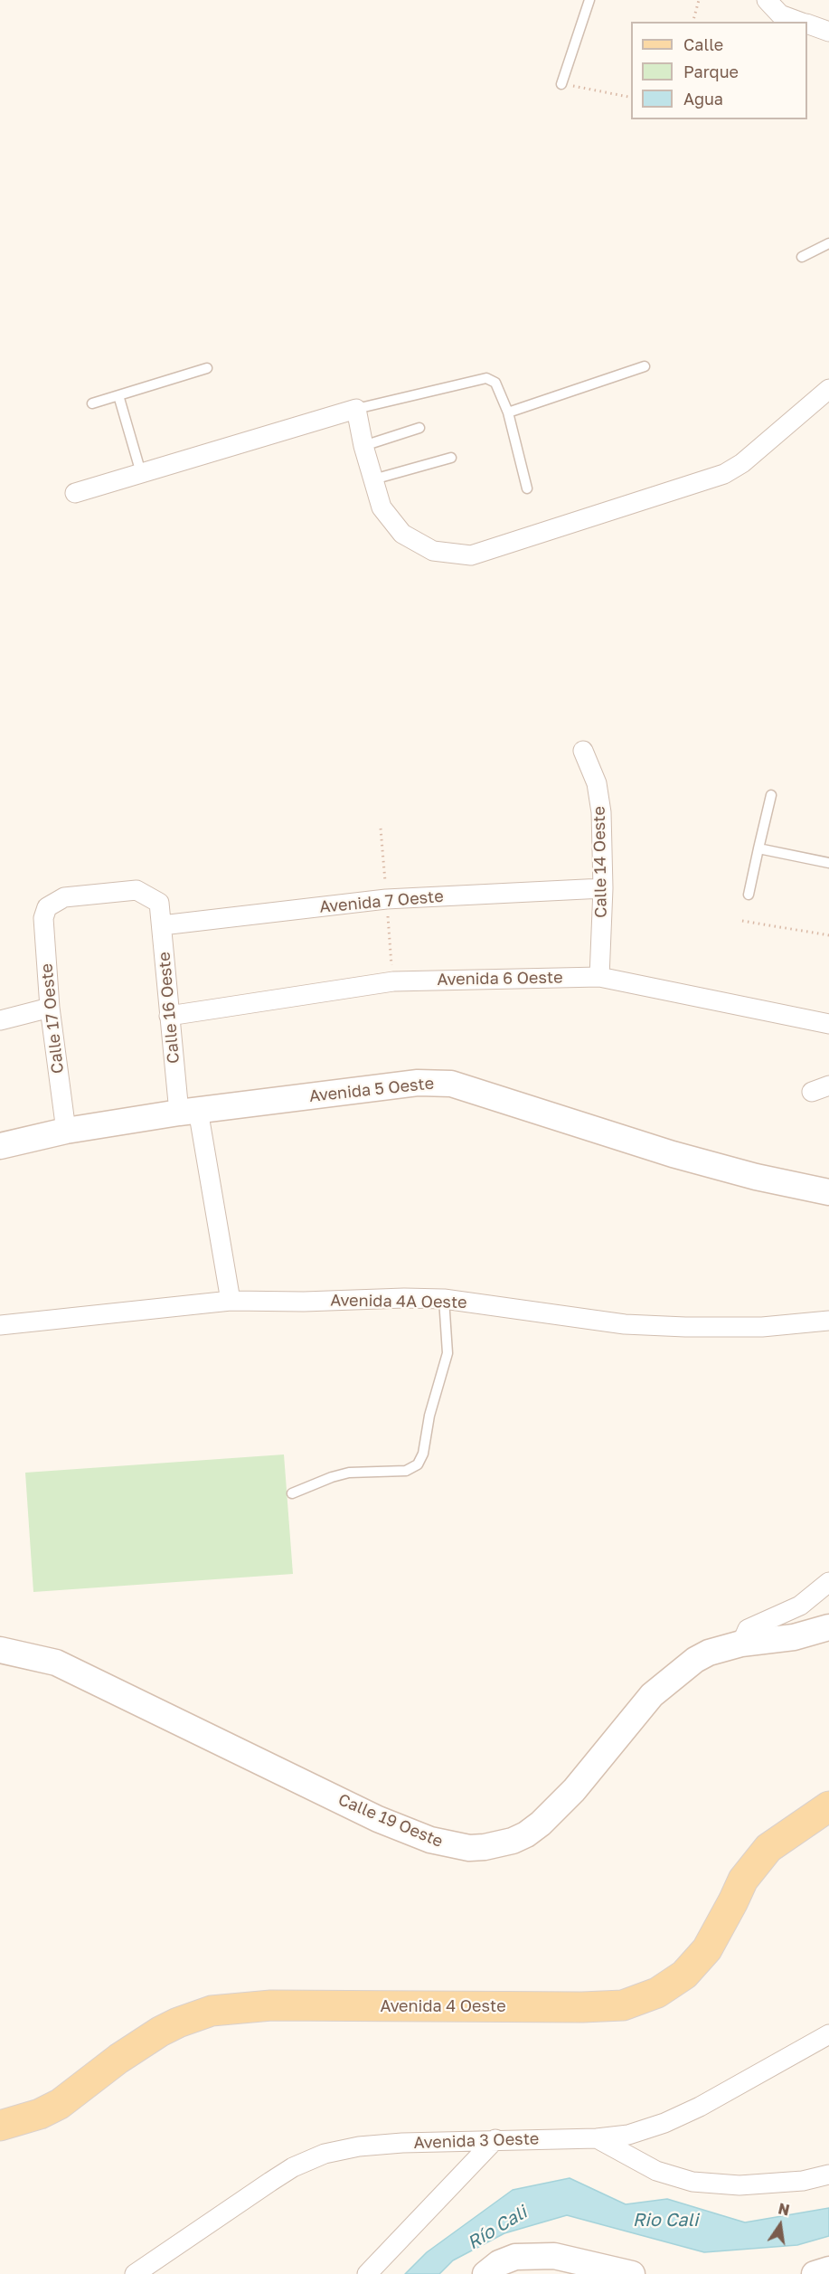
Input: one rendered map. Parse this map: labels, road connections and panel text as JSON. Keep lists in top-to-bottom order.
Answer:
{
  "streets": {
    "main road": ["Avenida 4 Oeste"],
    "street": [
      "Calle 14 Oeste",
      "Avenida 7 Oeste",
      "Avenida 6 Oeste",
      "Calle 16 Oeste",
      "Calle 17 Oeste",
      "Avenida 5 Oeste",
      "Avenida 4A Oeste",
      "Calle 19 Oeste",
      "Avenida 3 Oeste"
    ]
  },
  "crossings": [
    ["Calle 14 Oeste", "Avenida 7 Oeste"],
    ["Calle 14 Oeste", "Avenida 6 Oeste"],
    ["Avenida 7 Oeste", "Calle 16 Oeste"],
    ["Avenida 6 Oeste", "Calle 16 Oeste"],
    ["Calle 16 Oeste", "Calle 17 Oeste"],
    ["Calle 16 Oeste", "Avenida 5 Oeste"],
    ["Calle 16 Oeste", "Avenida 4A Oeste"],
    ["Calle 17 Oeste", "Avenida 5 Oeste"]
  ],
  "water": ["Rio Cali", "Río Cali"],
  "legend": ["Calle", "Parque", "Agua"],
  "north": "top"
}
